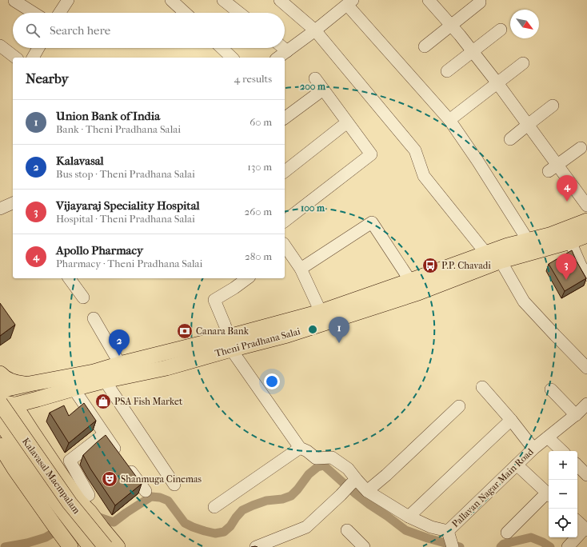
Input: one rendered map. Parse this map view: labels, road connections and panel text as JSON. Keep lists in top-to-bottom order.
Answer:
{
  "streets": {
    "main road": ["Theni Pradhana Salai", "Kalavasal Maempalam"],
    "street": ["Pallavan Nagar Main Road"]
  },
  "crossings": [
    ["Theni Pradhana Salai", "Kalavasal Maempalam"],
    ["Theni Pradhana Salai", "Pallavan Nagar Main Road"]
  ],
  "places": {
    "bus stop": ["P.P. Chavadi"],
    "bank": ["Canara Bank"],
    "shop": ["PSA Fish Market"],
    "theatre": ["Shanmuga Cinemas"]
  },
  "north": "bottom right",
  "page": {
    "search": "Search here",
    "heading": ["Nearby", "4 results"],
    "list": [
      {
        "mark": "1",
        "name": "Union Bank of India",
        "note": "Bank · Theni Pradhana Salai",
        "value": "60 m"
      },
      {
        "mark": "2",
        "name": "Kalavasal",
        "note": "Bus stop · Theni Pradhana Salai",
        "value": "130 m"
      },
      {
        "mark": "3",
        "name": "Vijayaraj Speciality Hospital",
        "note": "Hospital · Theni Pradhana Salai",
        "value": "260 m"
      },
      {
        "mark": "4",
        "name": "Apollo Pharmacy",
        "note": "Pharmacy · Theni Pradhana Salai",
        "value": "280 m"
      }
    ],
    "pins": [
      "4",
      "3",
      "1",
      "2"
    ],
    "map_buttons": ["+", "−"]
  },
  "rings": ["200 m", "100 m"]
}
